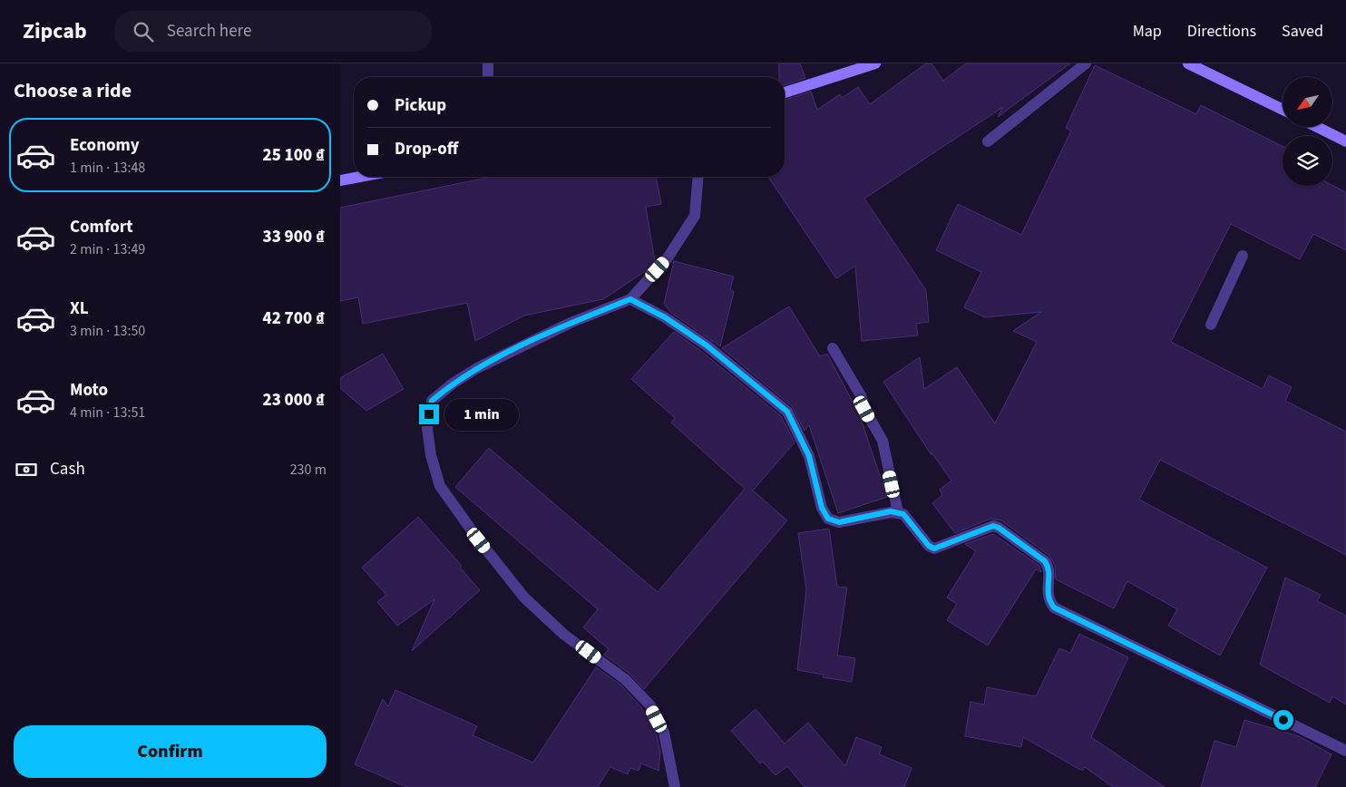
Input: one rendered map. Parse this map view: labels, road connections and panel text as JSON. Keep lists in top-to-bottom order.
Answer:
{
  "north": "bottom left",
  "page": {
    "header": "Zipcab",
    "search": "Search here",
    "nav": ["Map", "Directions", "Saved"],
    "heading": "Choose a ride",
    "banner": ["Pickup", "Drop-off"],
    "list": [
      {
        "name": "Economy",
        "note": "1 min · 13:48",
        "value": "25 100 ₫"
      },
      {
        "name": "Comfort",
        "note": "2 min · 13:49",
        "value": "33 900 ₫"
      },
      {
        "name": "XL",
        "note": "3 min · 13:50",
        "value": "42 700 ₫"
      },
      {
        "name": "Moto",
        "note": "4 min · 13:51",
        "value": "23 000 ₫"
      }
    ],
    "bubble": "1 min",
    "pay": ["Cash", "230 m"],
    "buttons": "Confirm"
  }
}
